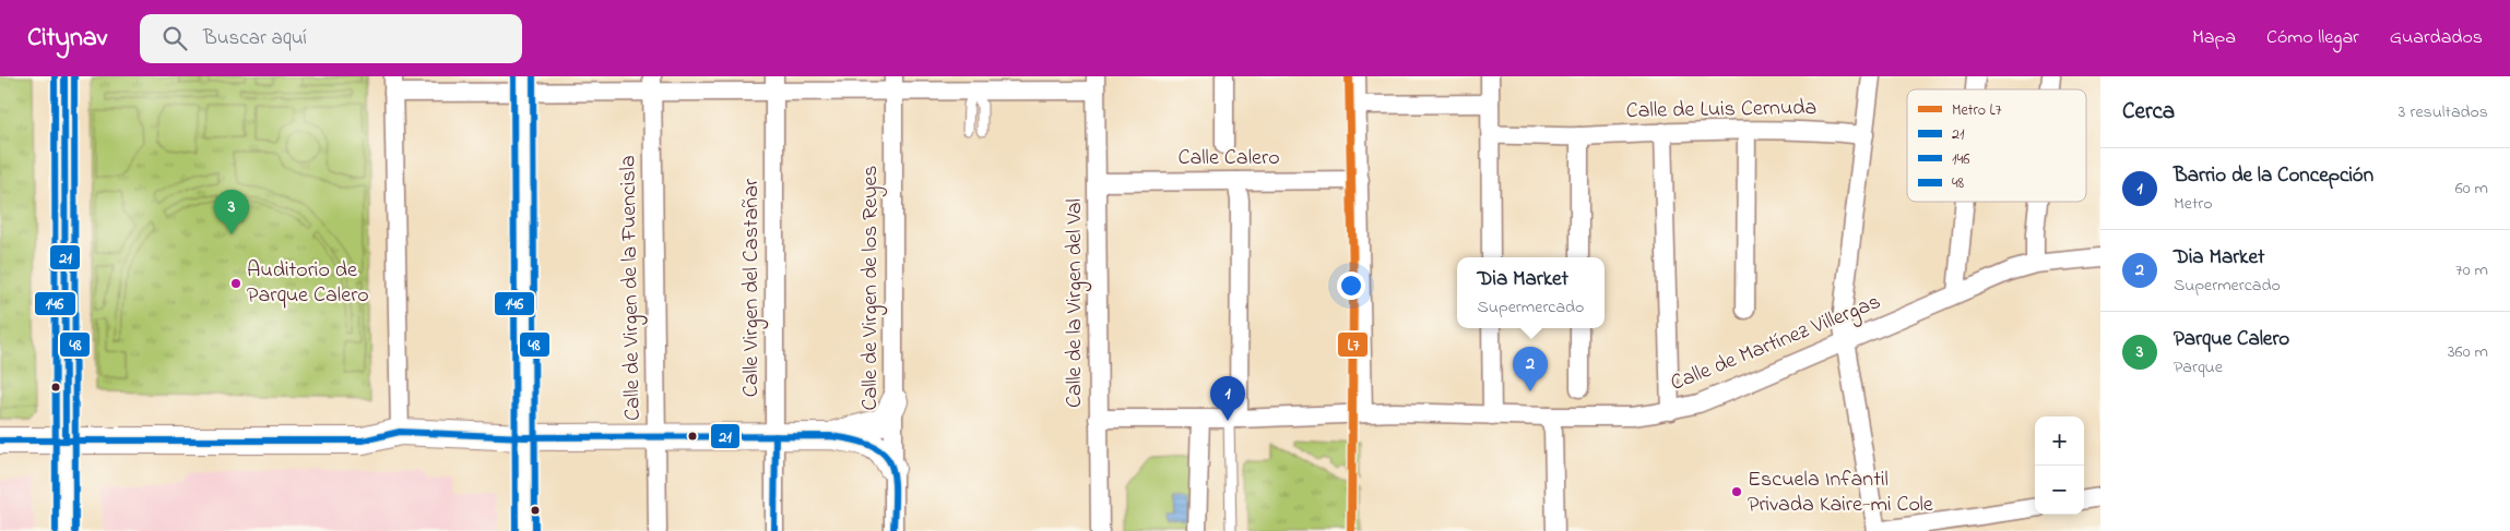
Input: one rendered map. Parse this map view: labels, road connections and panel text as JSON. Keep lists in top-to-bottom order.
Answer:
{
  "streets": {
    "street": [
      "Calle de Luis Cernuda",
      "Calle Calero",
      "Calle de Virgen de la Fuencisla",
      "Calle Virgen del Castañar",
      "Calle de Virgen de los Reyes",
      "Calle de la Virgen del Val",
      "Calle de Martínez Villergas"
    ]
  },
  "crossings": [
    ["Calle Calero", "Calle de la Virgen del Val"],
    ["Calle de la Virgen del Val", "Calle de Martínez Villergas"]
  ],
  "places": ["Auditorio de Parque Calero", "Escuela Infantil Privada Kaire-mi Cole"],
  "lines": [
    "metro line L7",
    "transit line 21",
    "transit line 146",
    "transit line 48"
  ],
  "legend": [
    "Metro L7",
    "21",
    "146",
    "48"
  ],
  "page": {
    "header": "Citynav",
    "search": "Buscar aquí",
    "nav": ["Mapa", "Cómo llegar", "Guardados"],
    "heading": ["Cerca", "3 resultados"],
    "list": [
      {
        "mark": "1",
        "name": "Barrio de la Concepción",
        "note": "Metro",
        "value": "60 m"
      },
      {
        "mark": "2",
        "name": "Dia Market",
        "note": "Supermercado",
        "value": "70 m"
      },
      {
        "mark": "3",
        "name": "Parque Calero",
        "note": "Parque",
        "value": "360 m"
      }
    ],
    "pins": ["3", "2", "1"],
    "popup": ["Dia Market", "Supermercado"],
    "map_buttons": ["+", "−"]
  }
}
